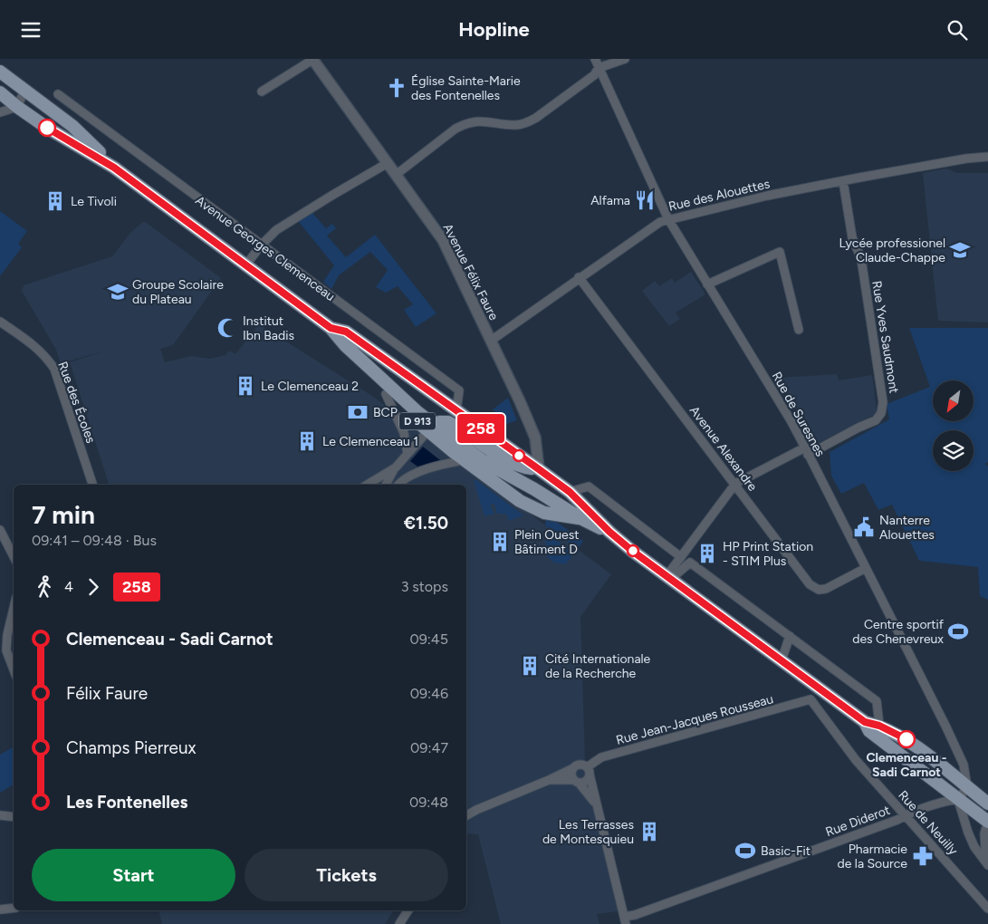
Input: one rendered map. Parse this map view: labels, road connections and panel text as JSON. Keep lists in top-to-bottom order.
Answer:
{
  "streets": {
    "main road": ["Avenue Georges Clemenceau", "D 913"],
    "street": [
      "Rue des Alouettes",
      "Avenue Félix Faure",
      "Rue Yves Saudmont",
      "Rue des Écoles",
      "Rue de Suresnes",
      "Avenue Alexandre",
      "Rue Jean-Jacques Rousseau",
      "Rue Diderot",
      "Rue de Neuilly"
    ]
  },
  "crossings": [
    ["Rue des Alouettes", "Avenue Félix Faure"],
    ["Rue des Alouettes", "Rue Yves Saudmont"],
    ["Rue des Alouettes", "Rue de Suresnes"],
    ["Rue des Alouettes", "Avenue Alexandre"],
    ["Avenue Georges Clemenceau", "Avenue Félix Faure"],
    ["Avenue Georges Clemenceau", "Rue de Suresnes"],
    ["Avenue Georges Clemenceau", "Rue Diderot"],
    ["Rue Yves Saudmont", "Rue de Suresnes"],
    ["Rue Yves Saudmont", "Avenue Alexandre"],
    ["Rue de Suresnes", "Avenue Alexandre"],
    ["Rue Jean-Jacques Rousseau", "Rue de Neuilly"],
    ["Rue Diderot", "Rue de Neuilly"]
  ],
  "places": {
    "church": ["Église Sainte-Marie des Fontenelles"],
    "restaurant": ["Alfama"],
    "building": [
      "Le Tivoli",
      "Le Clemenceau 2",
      "Le Clemenceau 1",
      "Plein Ouest Bâtiment D",
      "HP Print Station - STIM Plus",
      "Cité Internationale de la Recherche",
      "Les Terrasses de Montesquieu"
    ],
    "school or university": ["Lycée professionel Claude-Chappe", "Groupe Scolaire du Plateau"],
    "mosque": ["Institut Ibn Badis"],
    "bank": ["BCP"],
    "public building": ["Nanterre Alouettes"],
    "sports": ["Centre sportif des Chenevreux", "Basic-Fit"],
    "other": ["Clemenceau - Sadi Carnot"],
    "pharmacy": ["Pharmacie de la Source"]
  },
  "lines": ["bus line 258"],
  "north": "bottom left",
  "page": {
    "header": "Hopline",
    "on_map": "258",
    "heading": ["7 min", "09:41 – 09:48 · Bus", "€1.50"],
    "legs": ["4", "258", "3 stops"],
    "list": [
      {
        "name": "Clemenceau - Sadi Carnot",
        "value": "09:45"
      },
      {
        "name": "Félix Faure",
        "value": "09:46"
      },
      {
        "name": "Champs Pierreux",
        "value": "09:47"
      },
      {
        "name": "Les Fontenelles",
        "value": "09:48"
      }
    ],
    "buttons": ["Start", "Tickets"]
  }
}
